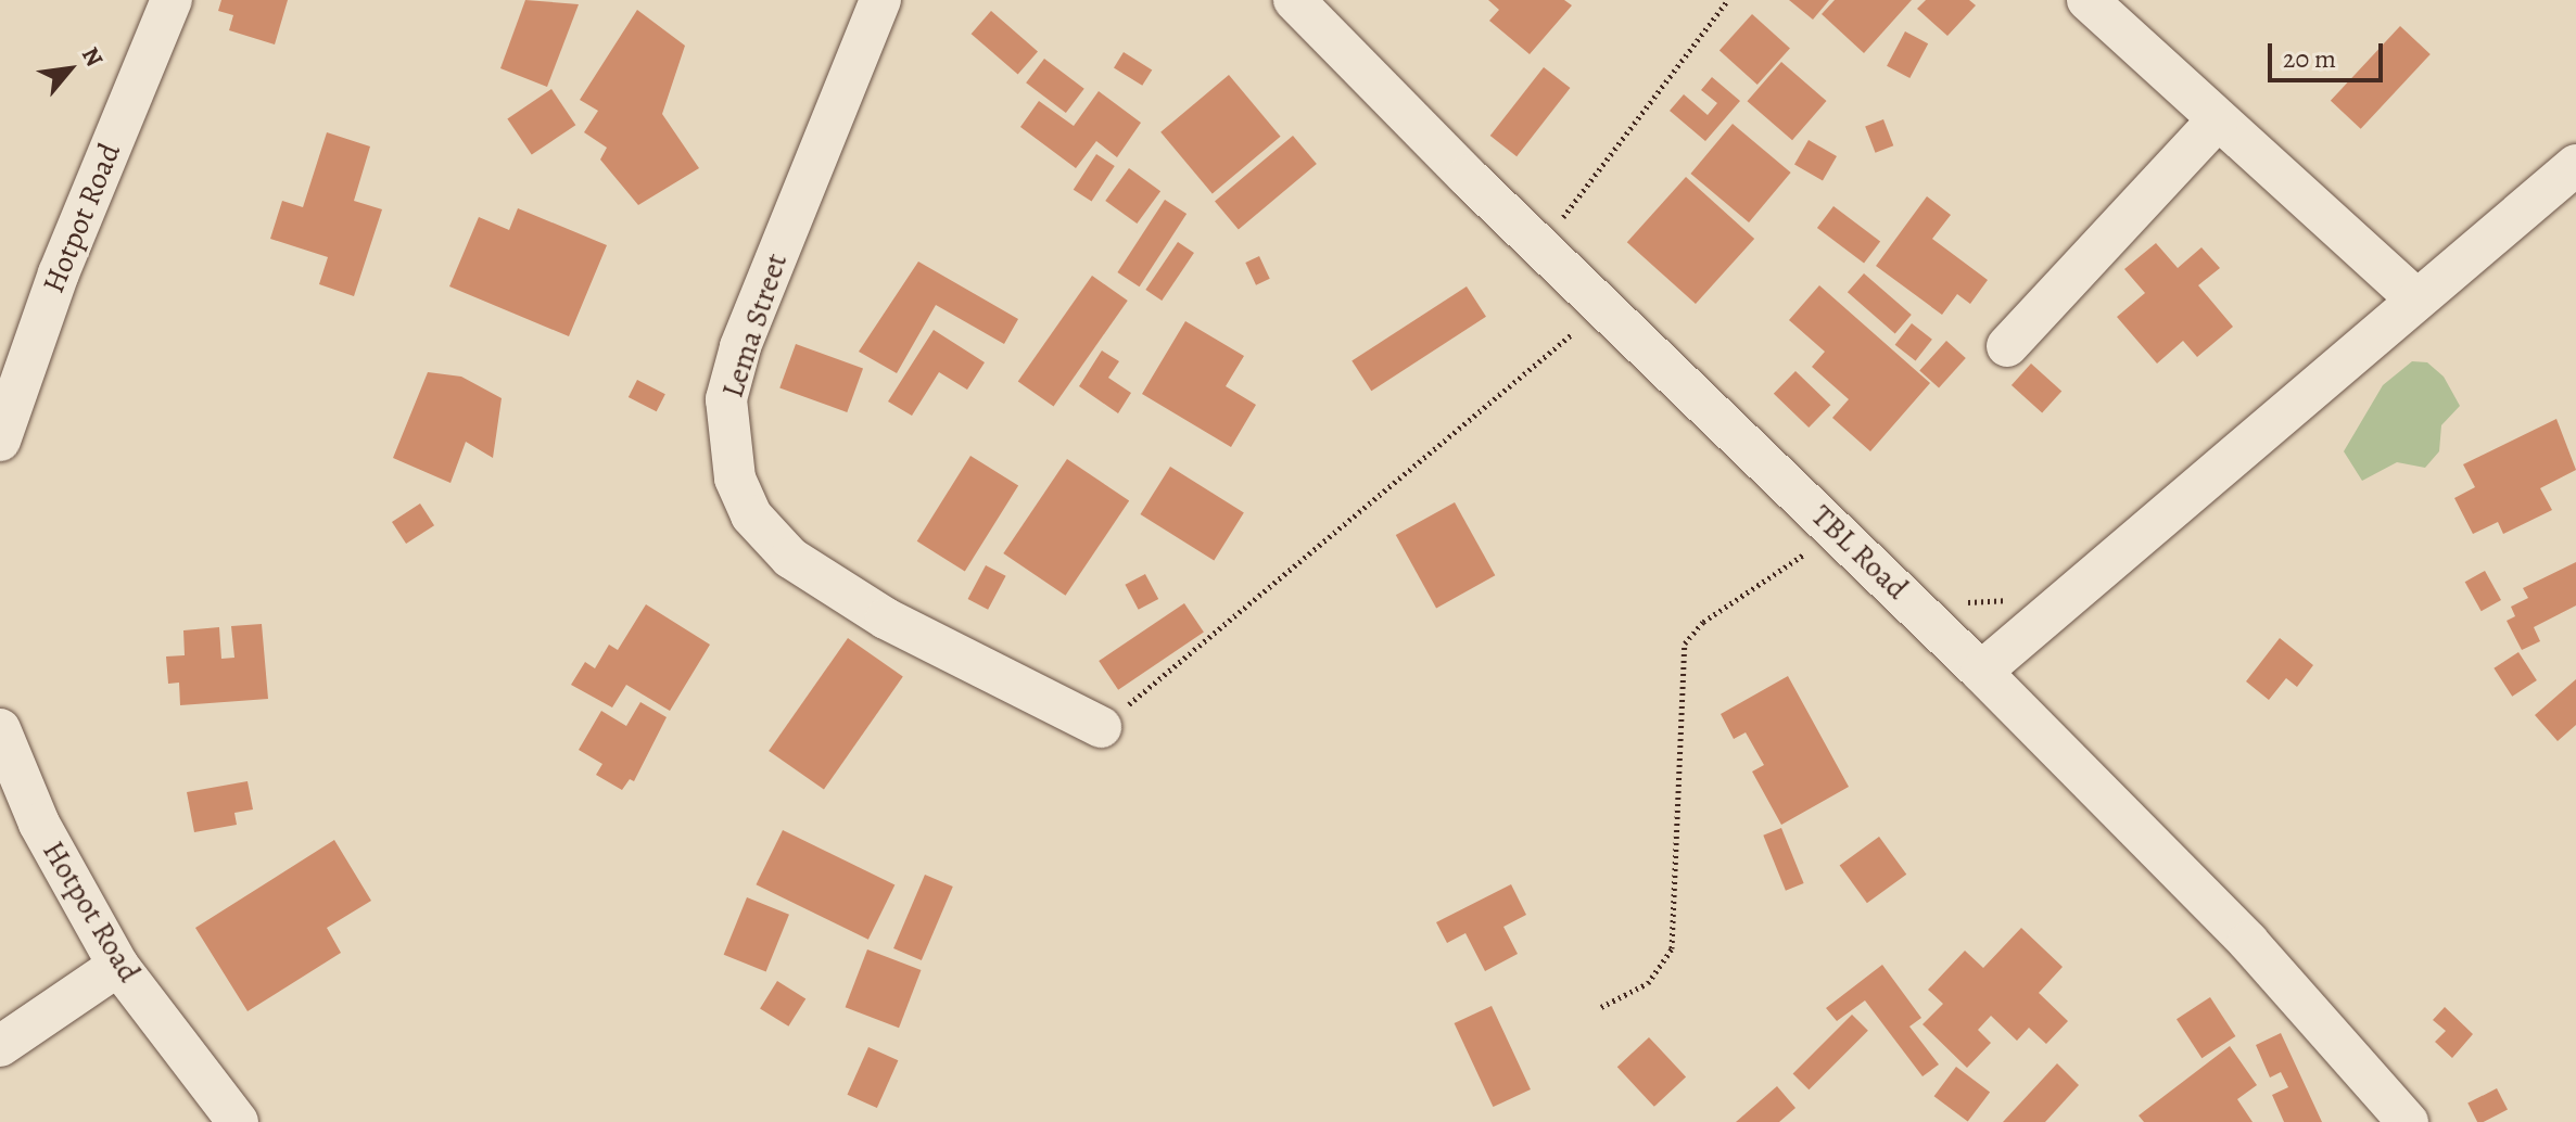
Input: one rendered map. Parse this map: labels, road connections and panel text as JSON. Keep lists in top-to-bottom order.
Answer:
{
  "streets": {
    "street": ["Hotpot Road", "Lema Street", "TBL Road"]
  },
  "scale_bar": "20 m",
  "north": "top right"
}
